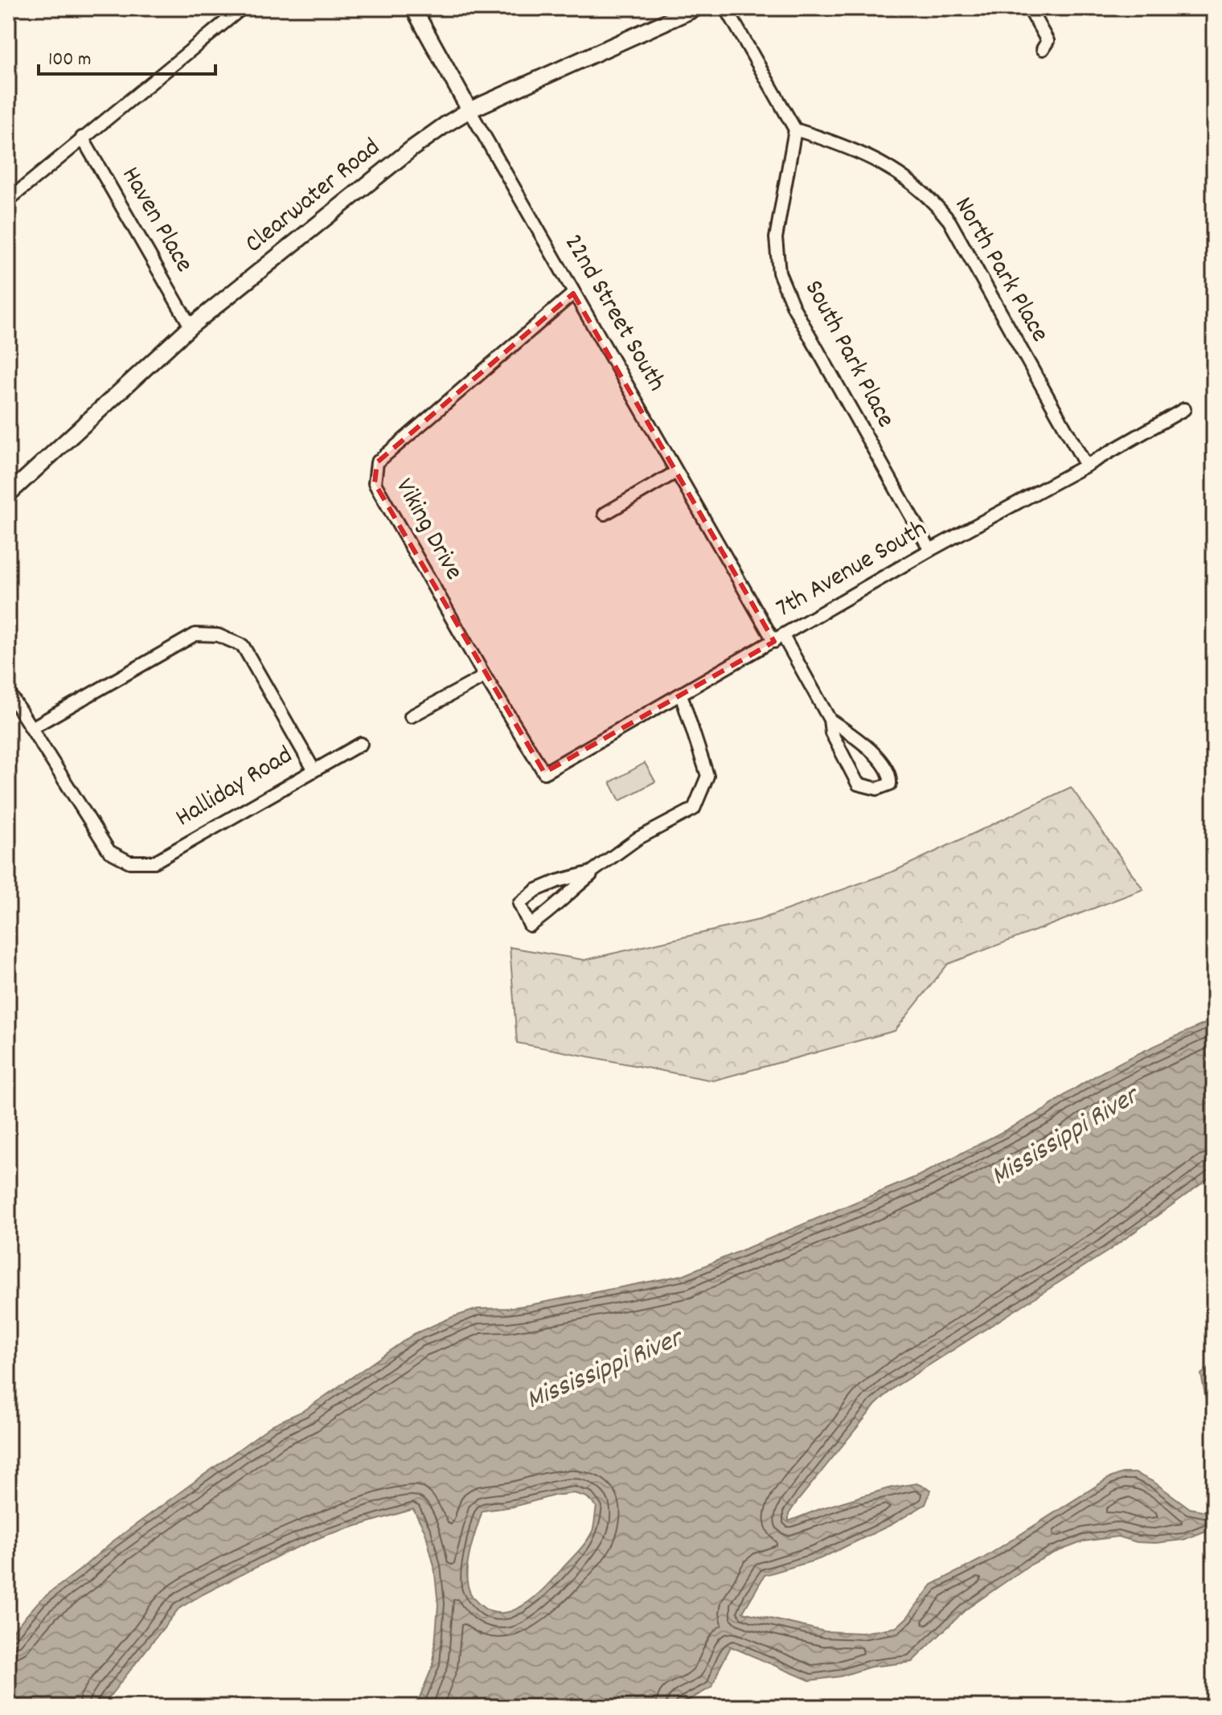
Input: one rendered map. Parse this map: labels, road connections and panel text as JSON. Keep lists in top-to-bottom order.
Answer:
{
  "streets": {
    "street": [
      "Clearwater Road",
      "Haven Place",
      "North Park Place",
      "22nd Street South",
      "South Park Place",
      "Viking Drive",
      "7th Avenue South",
      "Halliday Road"
    ]
  },
  "crossings": [
    ["Clearwater Road", "Haven Place"],
    ["Clearwater Road", "22nd Street South"],
    ["North Park Place", "South Park Place"],
    ["North Park Place", "7th Avenue South"],
    ["22nd Street South", "Viking Drive"],
    ["22nd Street South", "7th Avenue South"],
    ["South Park Place", "7th Avenue South"],
    ["Viking Drive", "7th Avenue South"]
  ],
  "water": ["Mississippi River"],
  "scale_bar": "100 m"
}
